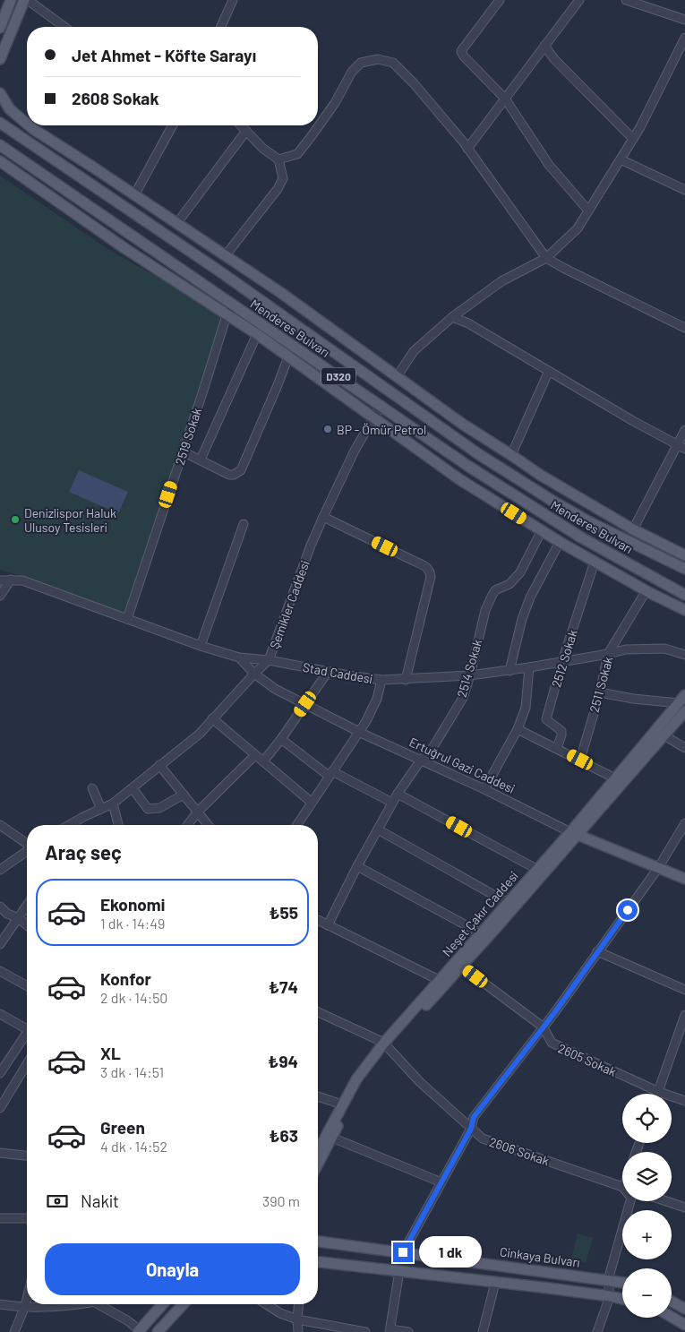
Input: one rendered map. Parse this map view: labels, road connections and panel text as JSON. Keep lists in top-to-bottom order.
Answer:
{
  "streets": {
    "main road": [
      "Menderes Bulvarı",
      "D320",
      "Ertuğrul Gazi Caddesi",
      "Neşet Çakır Caddesi",
      "Cinkaya Bulvarı"
    ],
    "street": [
      "2519 Sokak",
      "Şemikler Caddesi",
      "2512 Sokak",
      "2514 Sokak",
      "Stad Caddesi",
      "2511 Sokak",
      "2605 Sokak",
      "2606 Sokak"
    ]
  },
  "crossings": [
    ["Menderes Bulvarı", "2519 Sokak"],
    ["Menderes Bulvarı", "Şemikler Caddesi"],
    ["2519 Sokak", "Stad Caddesi"],
    ["Şemikler Caddesi", "Stad Caddesi"],
    ["Şemikler Caddesi", "Ertuğrul Gazi Caddesi"],
    ["2512 Sokak", "Stad Caddesi"],
    ["2514 Sokak", "Stad Caddesi"],
    ["2514 Sokak", "Ertuğrul Gazi Caddesi"],
    ["Stad Caddesi", "2511 Sokak"],
    ["Stad Caddesi", "Ertuğrul Gazi Caddesi"],
    ["Ertuğrul Gazi Caddesi", "Neşet Çakır Caddesi"],
    ["Neşet Çakır Caddesi", "2605 Sokak"],
    ["Neşet Çakır Caddesi", "2606 Sokak"]
  ],
  "places": ["BP - Ömür Petrol", "Denizlispor Haluk Ulusoy Tesisleri"],
  "page": {
    "banner": ["Jet Ahmet - Köfte Sarayı", "2608 Sokak"],
    "heading": "Araç seç",
    "list": [
      {
        "name": "Ekonomi",
        "note": "1 dk · 14:49",
        "value": "₺55"
      },
      {
        "name": "Konfor",
        "note": "2 dk · 14:50",
        "value": "₺74"
      },
      {
        "name": "XL",
        "note": "3 dk · 14:51",
        "value": "₺94"
      },
      {
        "name": "Green",
        "note": "4 dk · 14:52",
        "value": "₺63"
      }
    ],
    "map_buttons": ["+", "−"],
    "pay": ["Nakit", "390 m"],
    "buttons": "Onayla",
    "bubble": "1 dk"
  }
}
